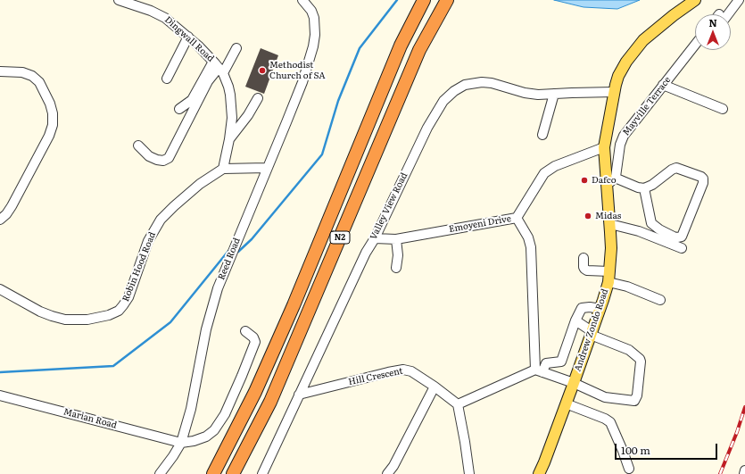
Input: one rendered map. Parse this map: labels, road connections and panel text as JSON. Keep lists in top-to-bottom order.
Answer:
{
  "streets": {
    "highway": ["N2"],
    "main road": ["Andrew Zondo Road"],
    "street": [
      "Dingwall Road",
      "Mayville Terrace",
      "Valley View Road",
      "Emoyeni Drive",
      "Reed Road",
      "Robin Hood Road",
      "Hill Crescent",
      "Marian Road"
    ]
  },
  "crossings": [
    ["Dingwall Road", "Robin Hood Road"],
    ["Mayville Terrace", "Andrew Zondo Road"],
    ["Valley View Road", "Emoyeni Drive"],
    ["Valley View Road", "Andrew Zondo Road"],
    ["Valley View Road", "Hill Crescent"],
    ["Reed Road", "Marian Road"]
  ],
  "places": ["Methodist Church of SA", "Dafco", "Midas"],
  "scale_bar": "100 m",
  "north": "top"
}
